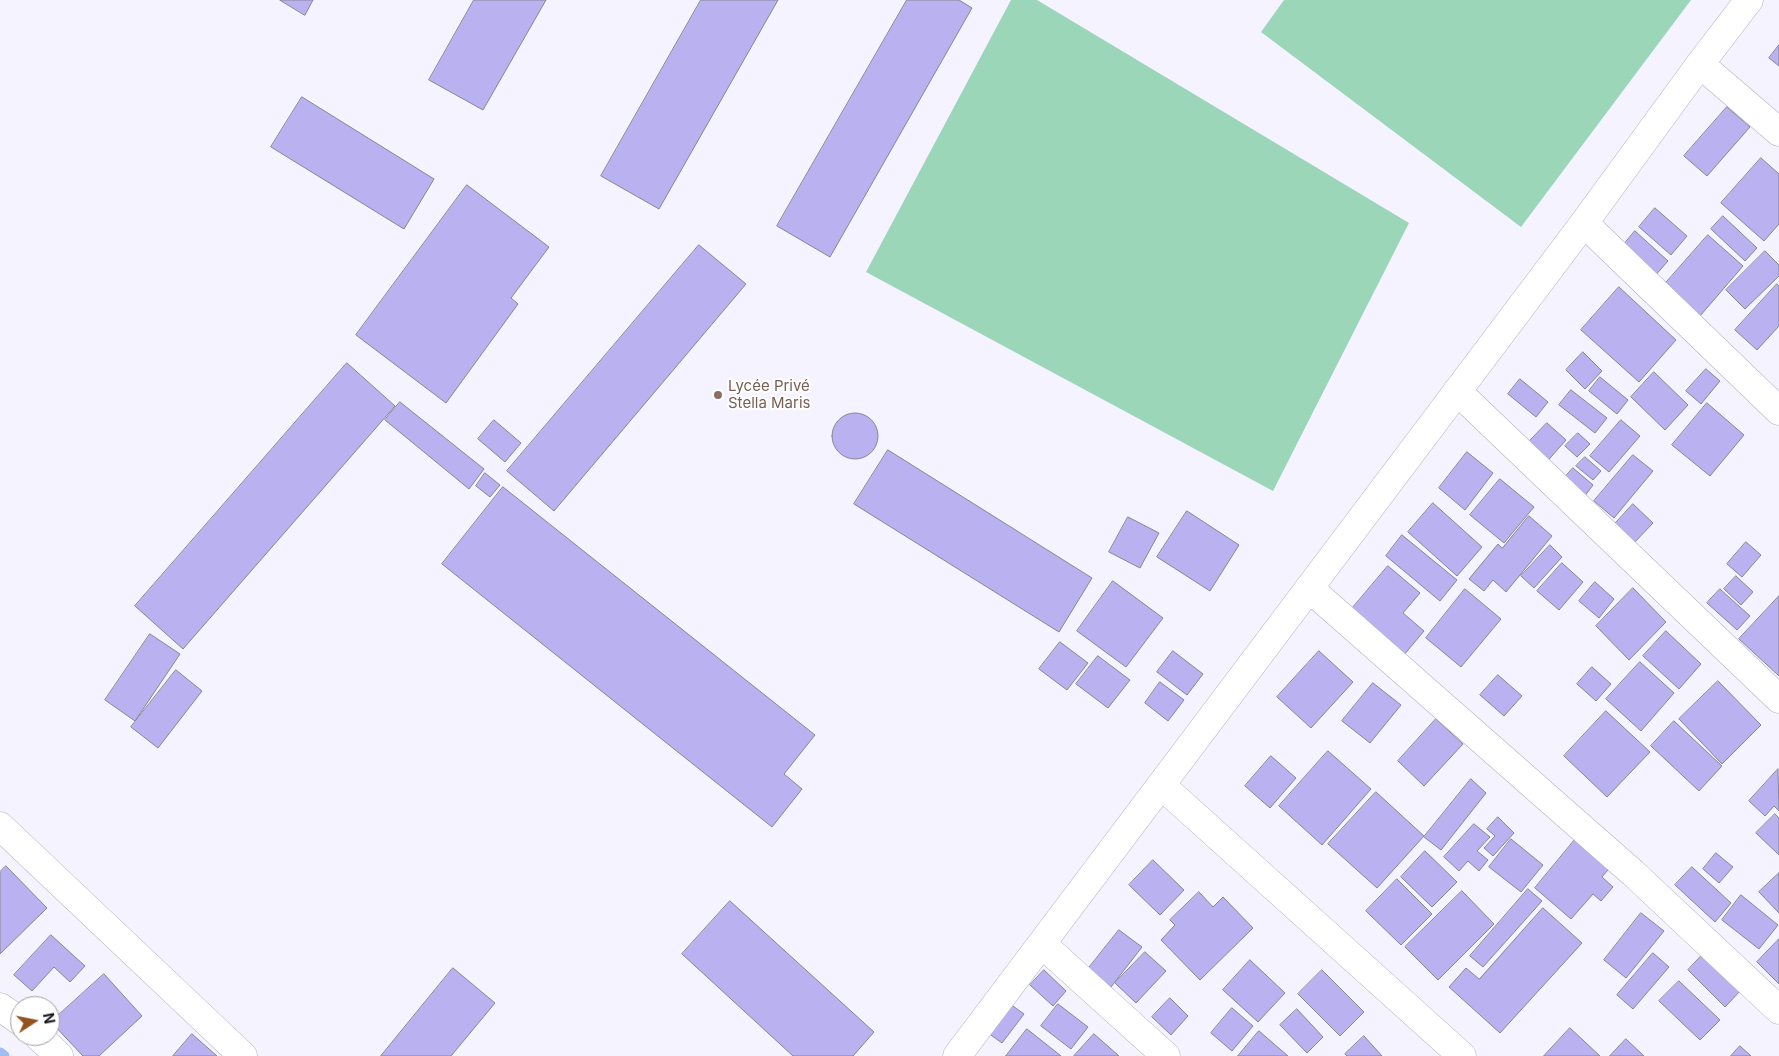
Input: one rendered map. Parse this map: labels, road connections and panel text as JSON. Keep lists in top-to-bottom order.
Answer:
{
  "places": ["Lycée Privé Stella Maris"],
  "north": "right"
}
